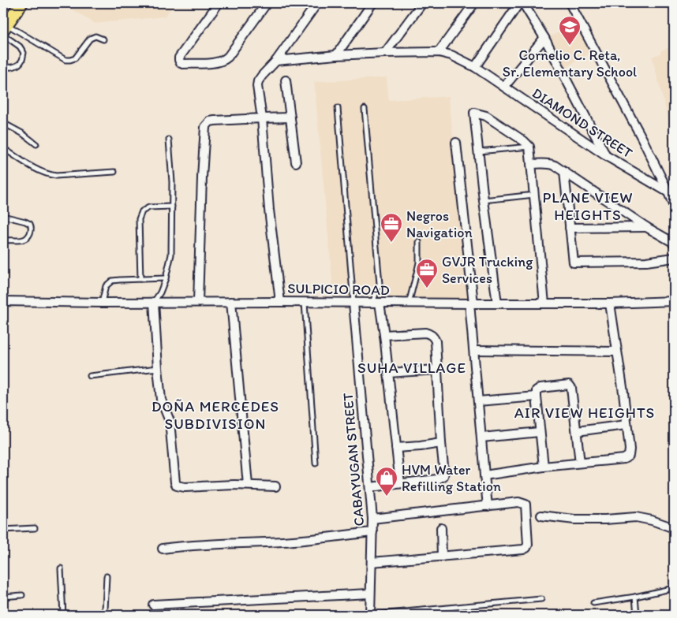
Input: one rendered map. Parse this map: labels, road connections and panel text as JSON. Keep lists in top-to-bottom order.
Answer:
{
  "streets": {
    "street": ["DIAMOND STREET", "SULPICIO ROAD", "CABAYUGAN STREET"]
  },
  "crossings": [
    ["SULPICIO ROAD", "CABAYUGAN STREET"]
  ],
  "districts": [
    "PLANE VIEW HEIGHTS",
    "SUHA VILLAGE",
    "DOÑA MERCEDES SUBDIVISION",
    "AIR VIEW HEIGHTS"
  ],
  "places": {
    "school or university": ["Cornelio C. Reta, Sr. Elementary School"],
    "office": ["Negros Navigation", "GVJR Trucking Services"],
    "shop": ["HVM Water Refilling Station"]
  }
}
